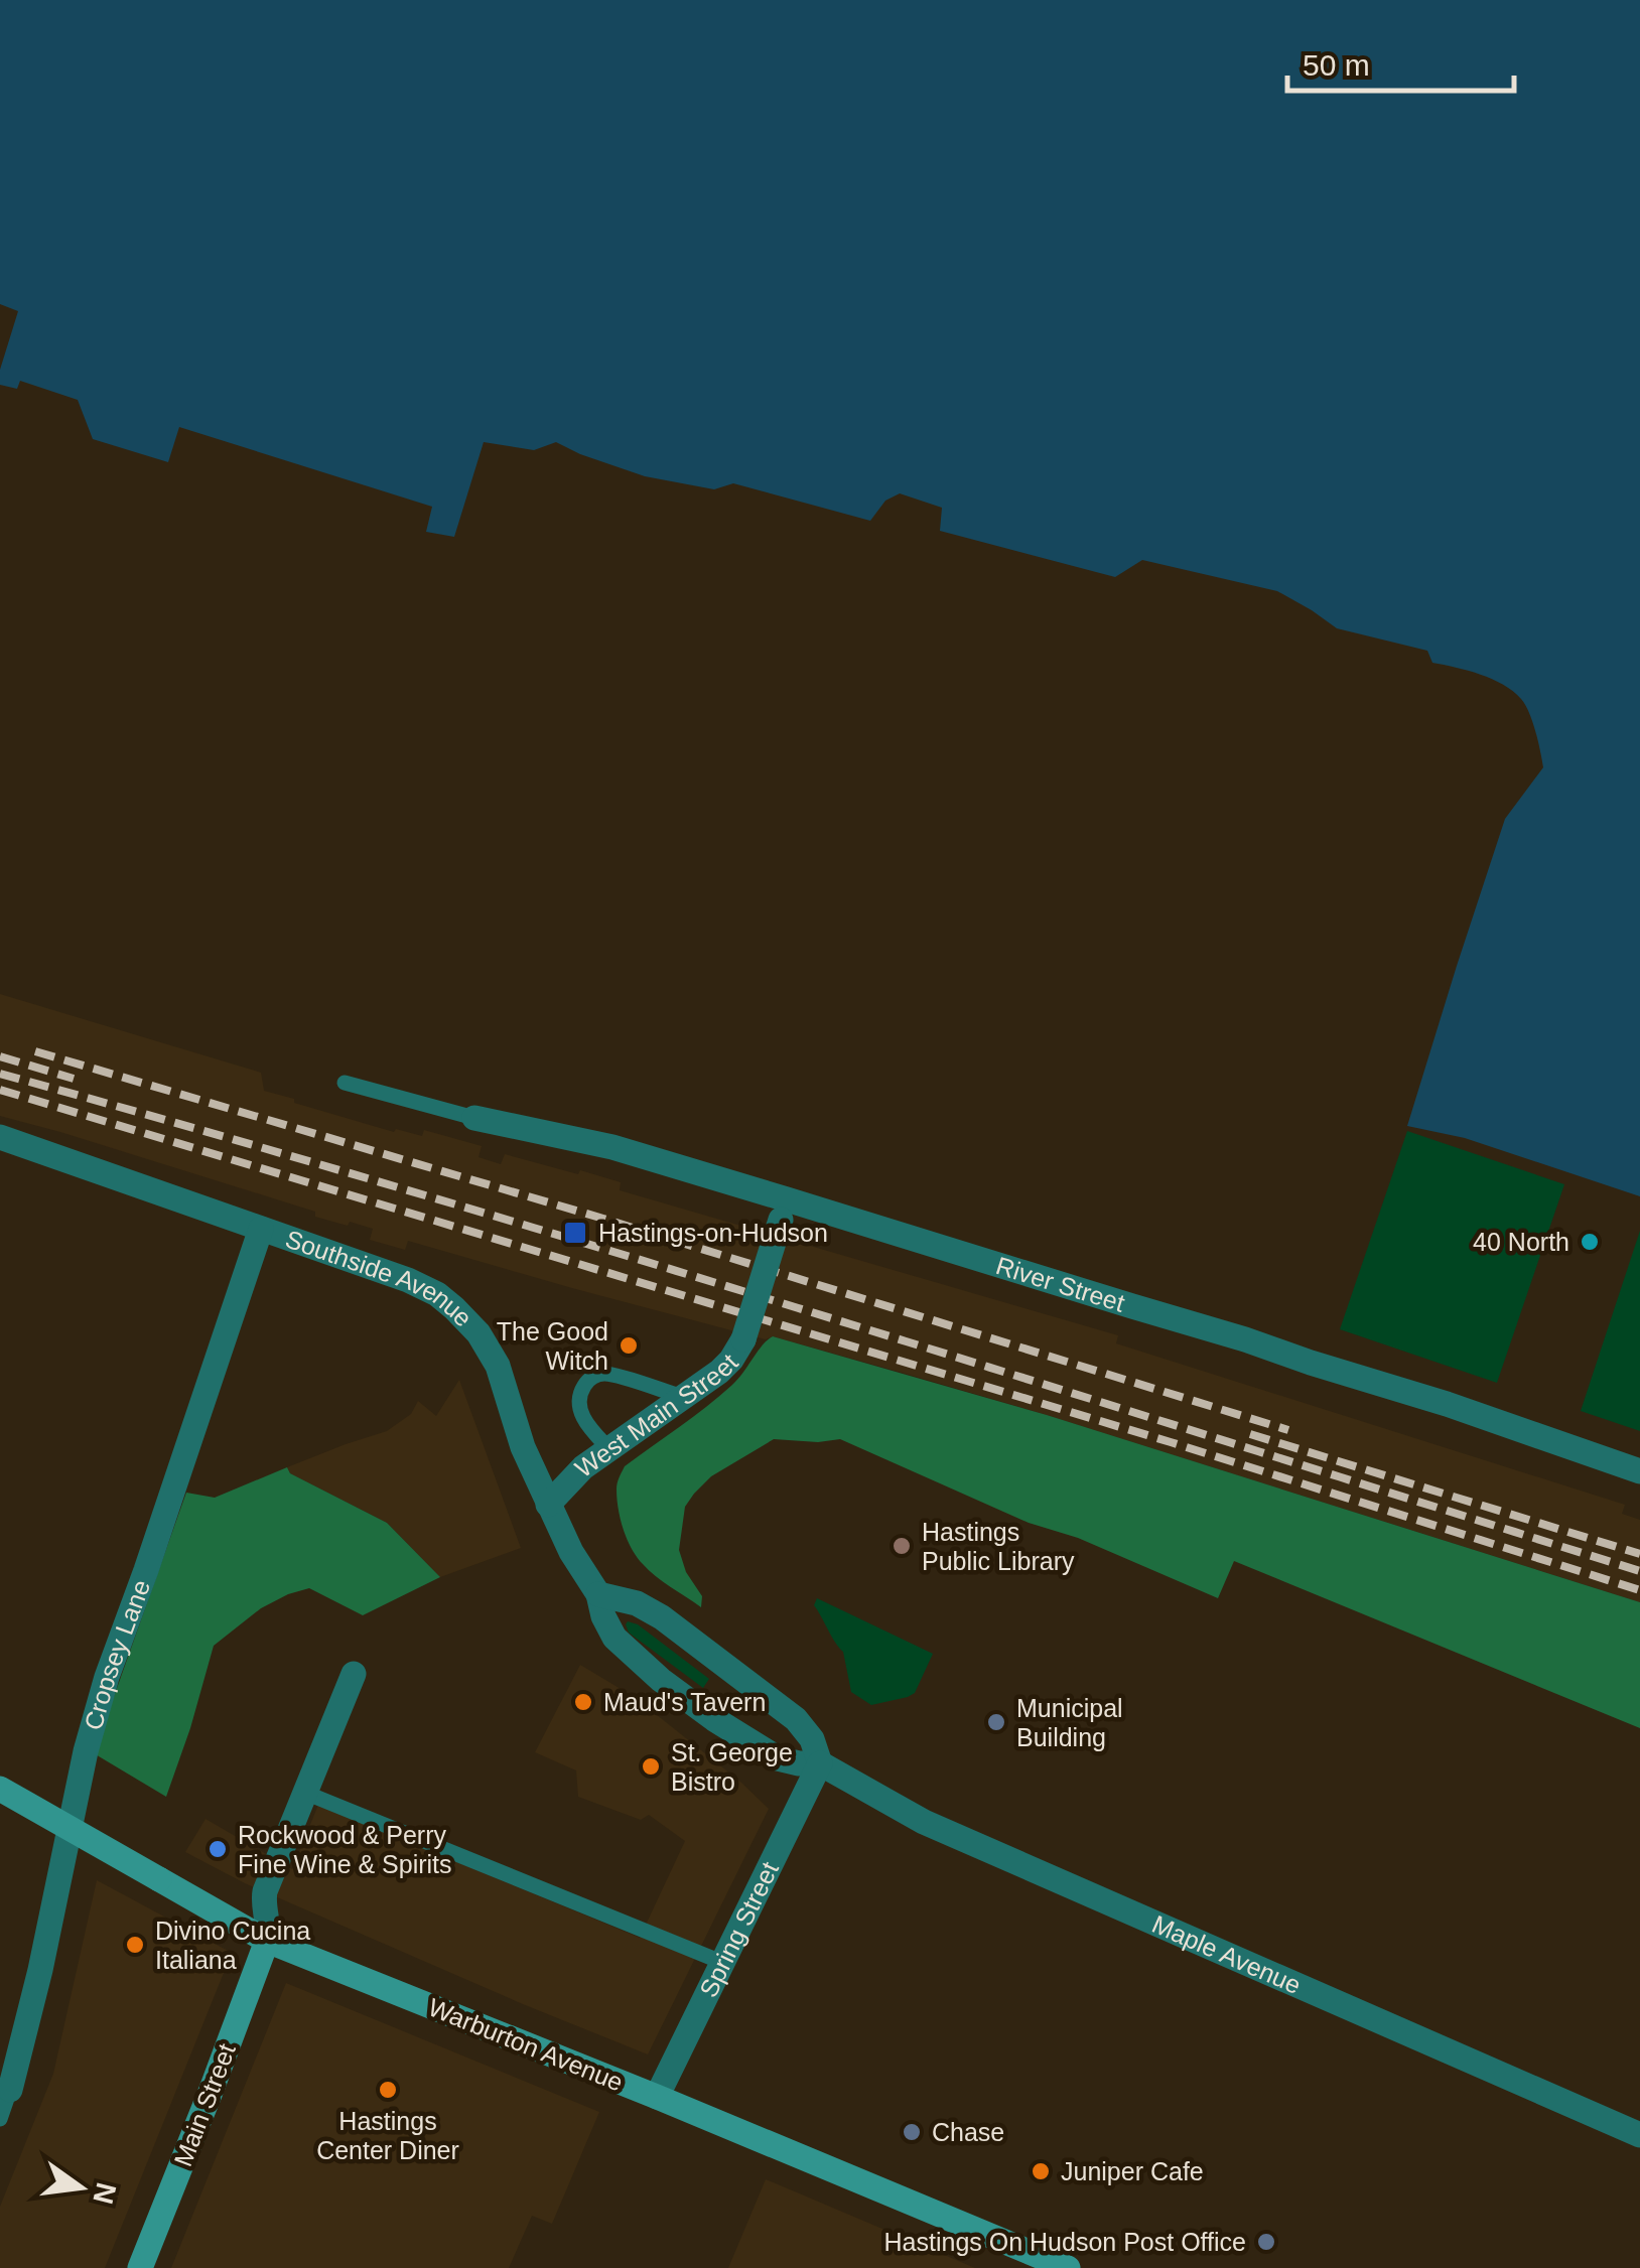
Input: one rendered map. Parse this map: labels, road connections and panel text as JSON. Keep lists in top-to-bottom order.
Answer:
{
  "streets": {
    "street": [
      "Southside Avenue",
      "River Street",
      "West Main Street",
      "Cropsey Lane",
      "Spring Street",
      "Maple Avenue",
      "Warburton Avenue",
      "Main Street"
    ]
  },
  "crossings": [
    ["Southside Avenue", "West Main Street"],
    ["Southside Avenue", "Cropsey Lane"],
    ["Southside Avenue", "Spring Street"],
    ["Southside Avenue", "Maple Avenue"],
    ["River Street", "West Main Street"],
    ["Spring Street", "Maple Avenue"],
    ["Spring Street", "Warburton Avenue"],
    ["Warburton Avenue", "Main Street"]
  ],
  "places": {
    "transit": ["Hastings-on-Hudson"],
    "other": [
      "40 North",
      "The Good Witch",
      "Hastings Public Library",
      "Maud's Tavern",
      "Municipal Building",
      "St. George Bistro",
      "Rockwood & Perry Fine Wine & Spirits",
      "Divino Cucina Italiana",
      "Hastings Center Diner",
      "Chase",
      "Juniper Cafe",
      "Hastings On Hudson Post Office"
    ]
  },
  "scale_bar": "50 m",
  "north": "right"
}
